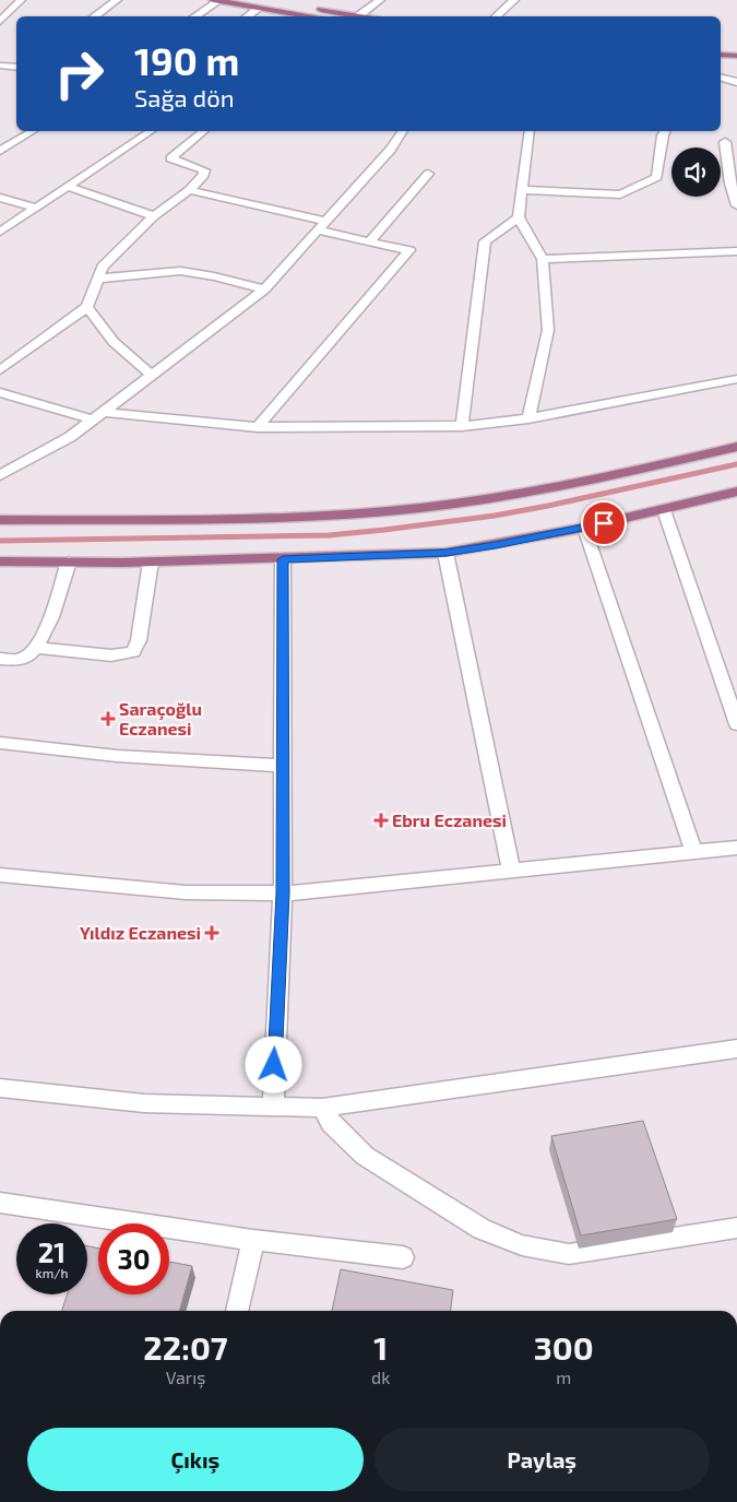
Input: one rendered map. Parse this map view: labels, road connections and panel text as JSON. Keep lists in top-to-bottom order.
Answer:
{
  "places": {
    "health": ["Saraçoğlu Eczanesi", "Ebru Eczanesi", "Yıldız Eczanesi"]
  },
  "page": {
    "turn": ["190 m", "Sağa dön"],
    "speed": "21 km/h",
    "limit": "30",
    "eta": [
      "22:07",
      "Varış",
      "1",
      "dk",
      "300",
      "m"
    ],
    "buttons": ["Çıkış", "Paylaş"]
  }
}
